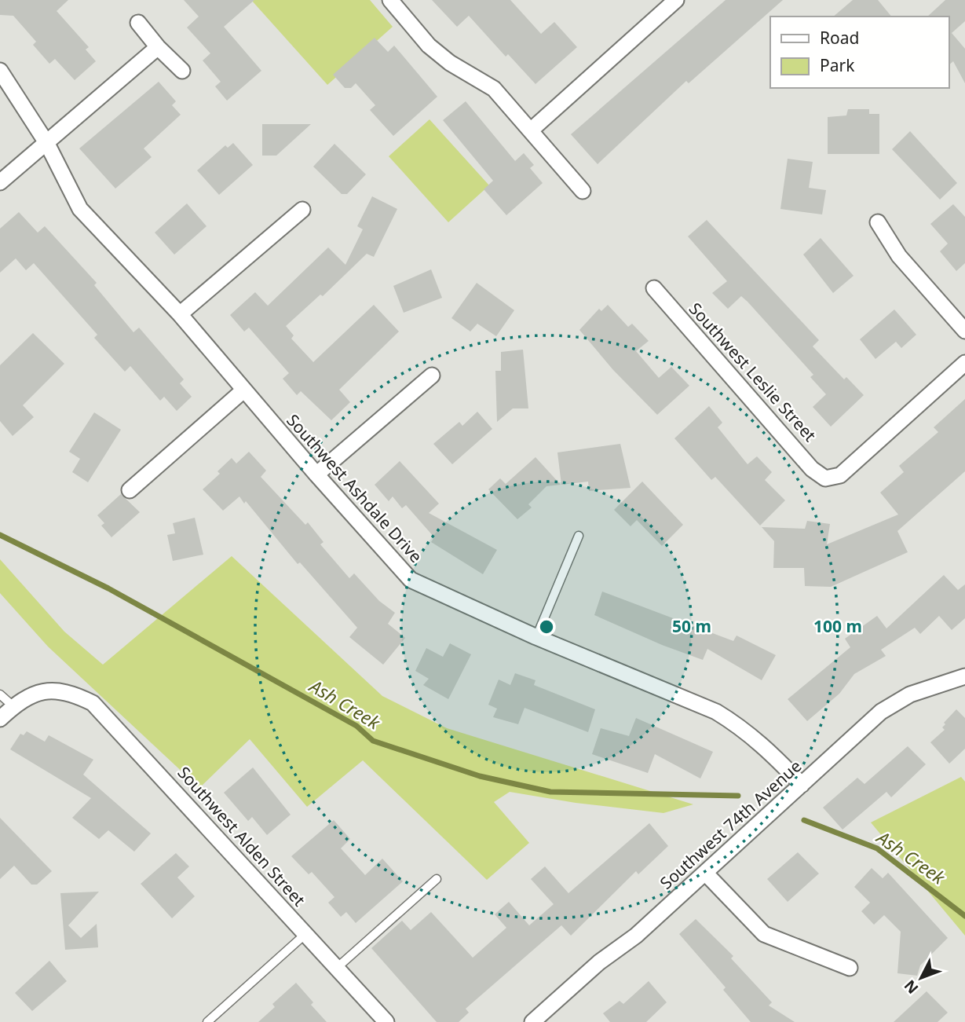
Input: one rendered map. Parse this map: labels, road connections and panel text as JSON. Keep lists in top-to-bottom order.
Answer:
{
  "streets": {
    "street": [
      "Southwest Leslie Street",
      "Southwest Ashdale Drive",
      "Southwest 74th Avenue",
      "Southwest Alden Street"
    ]
  },
  "crossings": [
    ["Southwest Ashdale Drive", "Southwest 74th Avenue"]
  ],
  "water": ["Ash Creek"],
  "legend": ["Road", "Park"],
  "north": "bottom left",
  "rings": ["50 m", "100 m"]
}
